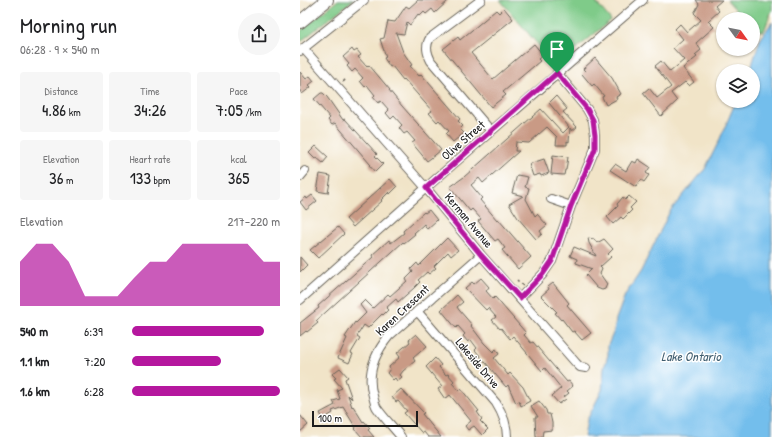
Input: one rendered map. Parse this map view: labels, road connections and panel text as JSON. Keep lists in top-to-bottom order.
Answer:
{
  "streets": {
    "street": [
      "Olive Street",
      "Kerman Avenue",
      "Karen Crescent",
      "Lakeside Drive"
    ]
  },
  "crossings": [
    ["Olive Street", "Kerman Avenue"],
    ["Kerman Avenue", "Karen Crescent"],
    ["Karen Crescent", "Lakeside Drive"]
  ],
  "water": ["Lake Ontario"],
  "scale_bar": "100 m",
  "north": "bottom right",
  "page": {
    "heading": ["Morning run", "06:28 · 9 × 540 m"],
    "stats": [
      ["Distance", "4.86 km"],
      ["Time", "34:26"],
      ["Pace", "7:05 /km"],
      ["Elevation", "36 m"],
      ["Heart rate", "133 bpm"],
      ["kcal", "365"]
    ],
    "chart": ["Elevation", "217–220 m"],
    "list": [
      {
        "name": "540 m",
        "note": "6:39"
      },
      {
        "name": "1.1 km",
        "note": "7:20"
      },
      {
        "name": "1.6 km",
        "note": "6:28"
      }
    ],
    "scale": "100 m"
  }
}
